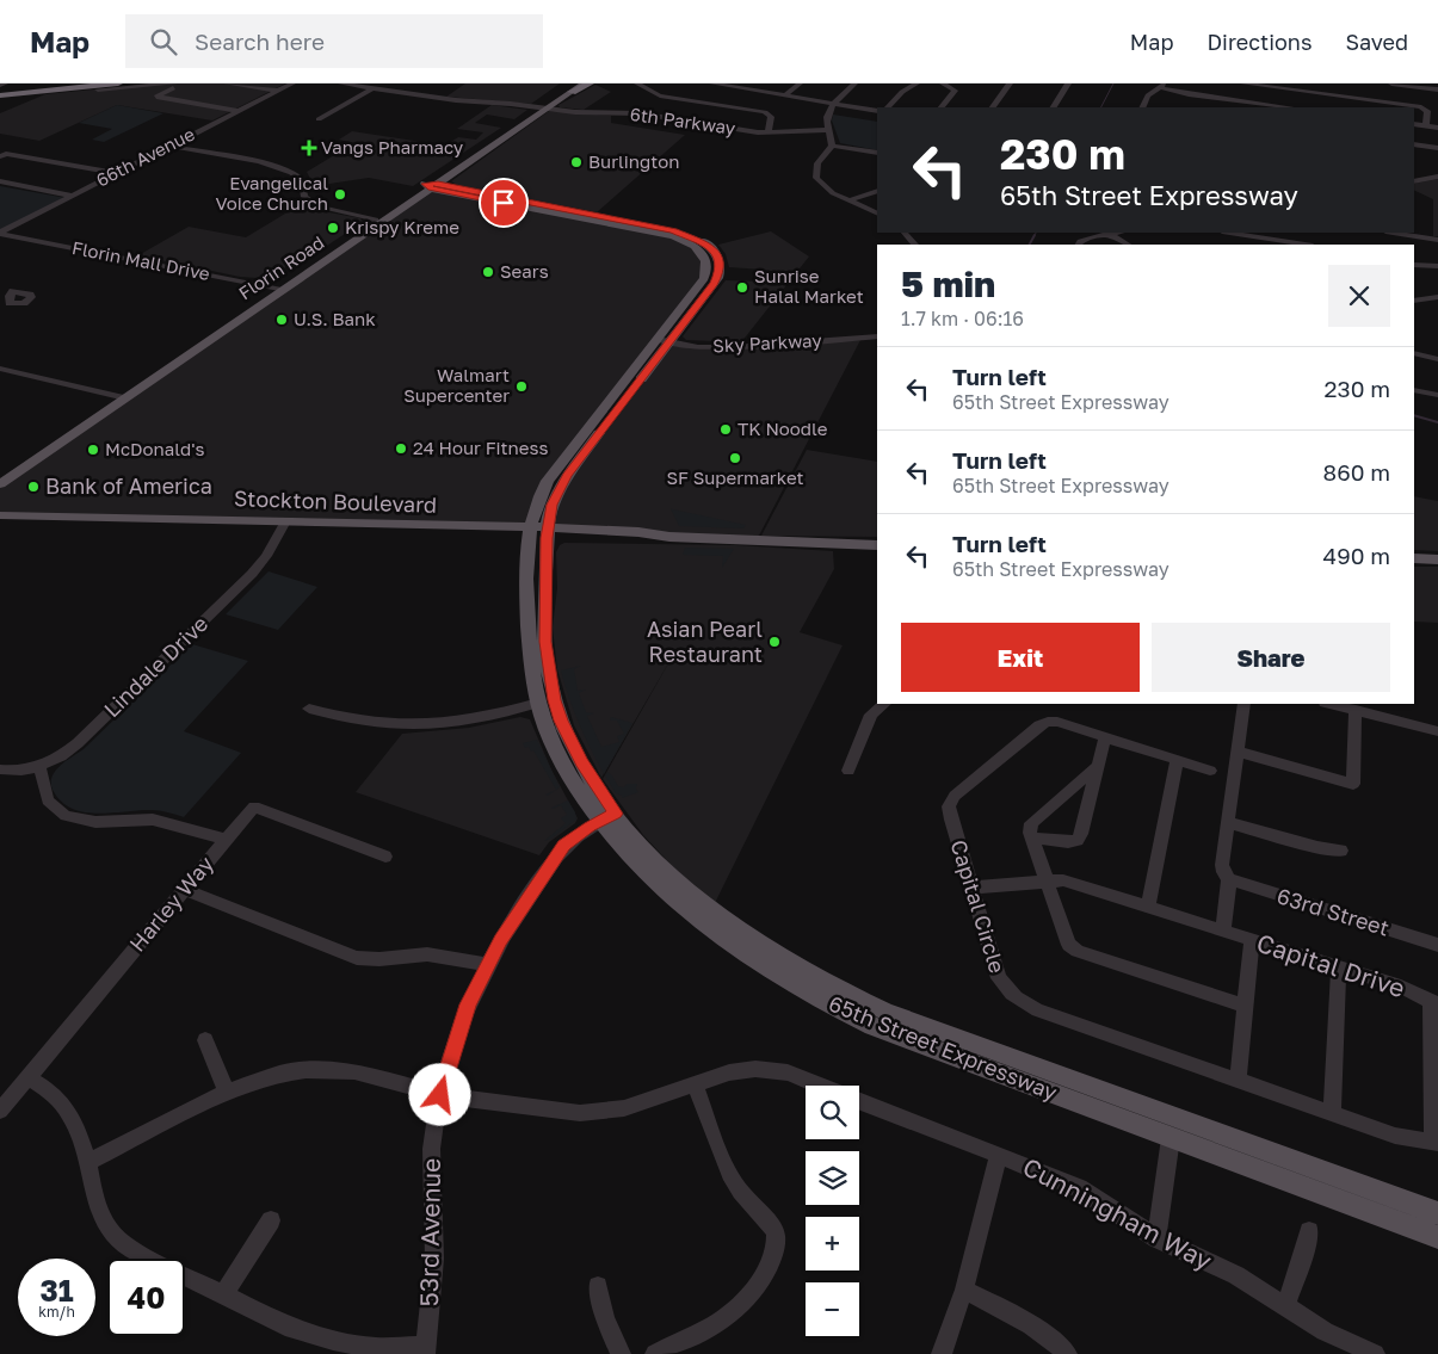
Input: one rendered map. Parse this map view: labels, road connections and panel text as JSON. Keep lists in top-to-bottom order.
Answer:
{
  "streets": {
    "main road": ["Florin Road", "Stockton Boulevard", "65th Street Expressway"],
    "street": [
      "6th Parkway",
      "66th Avenue",
      "Florin Mall Drive",
      "Sky Parkway",
      "Lindale Drive",
      "Harley Way",
      "Capital Circle",
      "63rd Street",
      "Capital Drive",
      "Cunningham Way",
      "53rd Avenue"
    ]
  },
  "crossings": [
    ["6th Parkway", "Florin Road"],
    ["66th Avenue", "Florin Mall Drive"],
    ["Florin Mall Drive", "Florin Road"],
    ["Florin Road", "65th Street Expressway"],
    ["Sky Parkway", "65th Street Expressway"],
    ["Stockton Boulevard", "Lindale Drive"],
    ["Stockton Boulevard", "65th Street Expressway"],
    ["Capital Circle", "Capital Drive"],
    ["65th Street Expressway", "53rd Avenue"],
    ["Cunningham Way", "53rd Avenue"]
  ],
  "places": {
    "health": ["Vangs Pharmacy"],
    "other": [
      "Burlington",
      "Evangelical Voice Church",
      "Krispy Kreme",
      "Sears",
      "Sunrise Halal Market",
      "U.S. Bank",
      "Walmart Supercenter",
      "TK Noodle",
      "24 Hour Fitness",
      "McDonald's",
      "SF Supermarket",
      "Bank of America",
      "Asian Pearl Restaurant"
    ]
  },
  "page": {
    "header": "Map",
    "search": "Search here",
    "nav": ["Map", "Directions", "Saved"],
    "turn": ["230 m", "65th Street Expressway"],
    "heading": ["5 min", "1.7 km · 06:16"],
    "list": [
      {
        "name": "Turn left",
        "note": "65th Street Expressway",
        "value": "230 m"
      },
      {
        "name": "Turn left",
        "note": "65th Street Expressway",
        "value": "860 m"
      },
      {
        "name": "Turn left",
        "note": "65th Street Expressway",
        "value": "490 m"
      }
    ],
    "buttons": ["Exit", "Share"],
    "map_buttons": ["+", "−"],
    "speed": "31 km/h",
    "limit": "40"
  }
}
